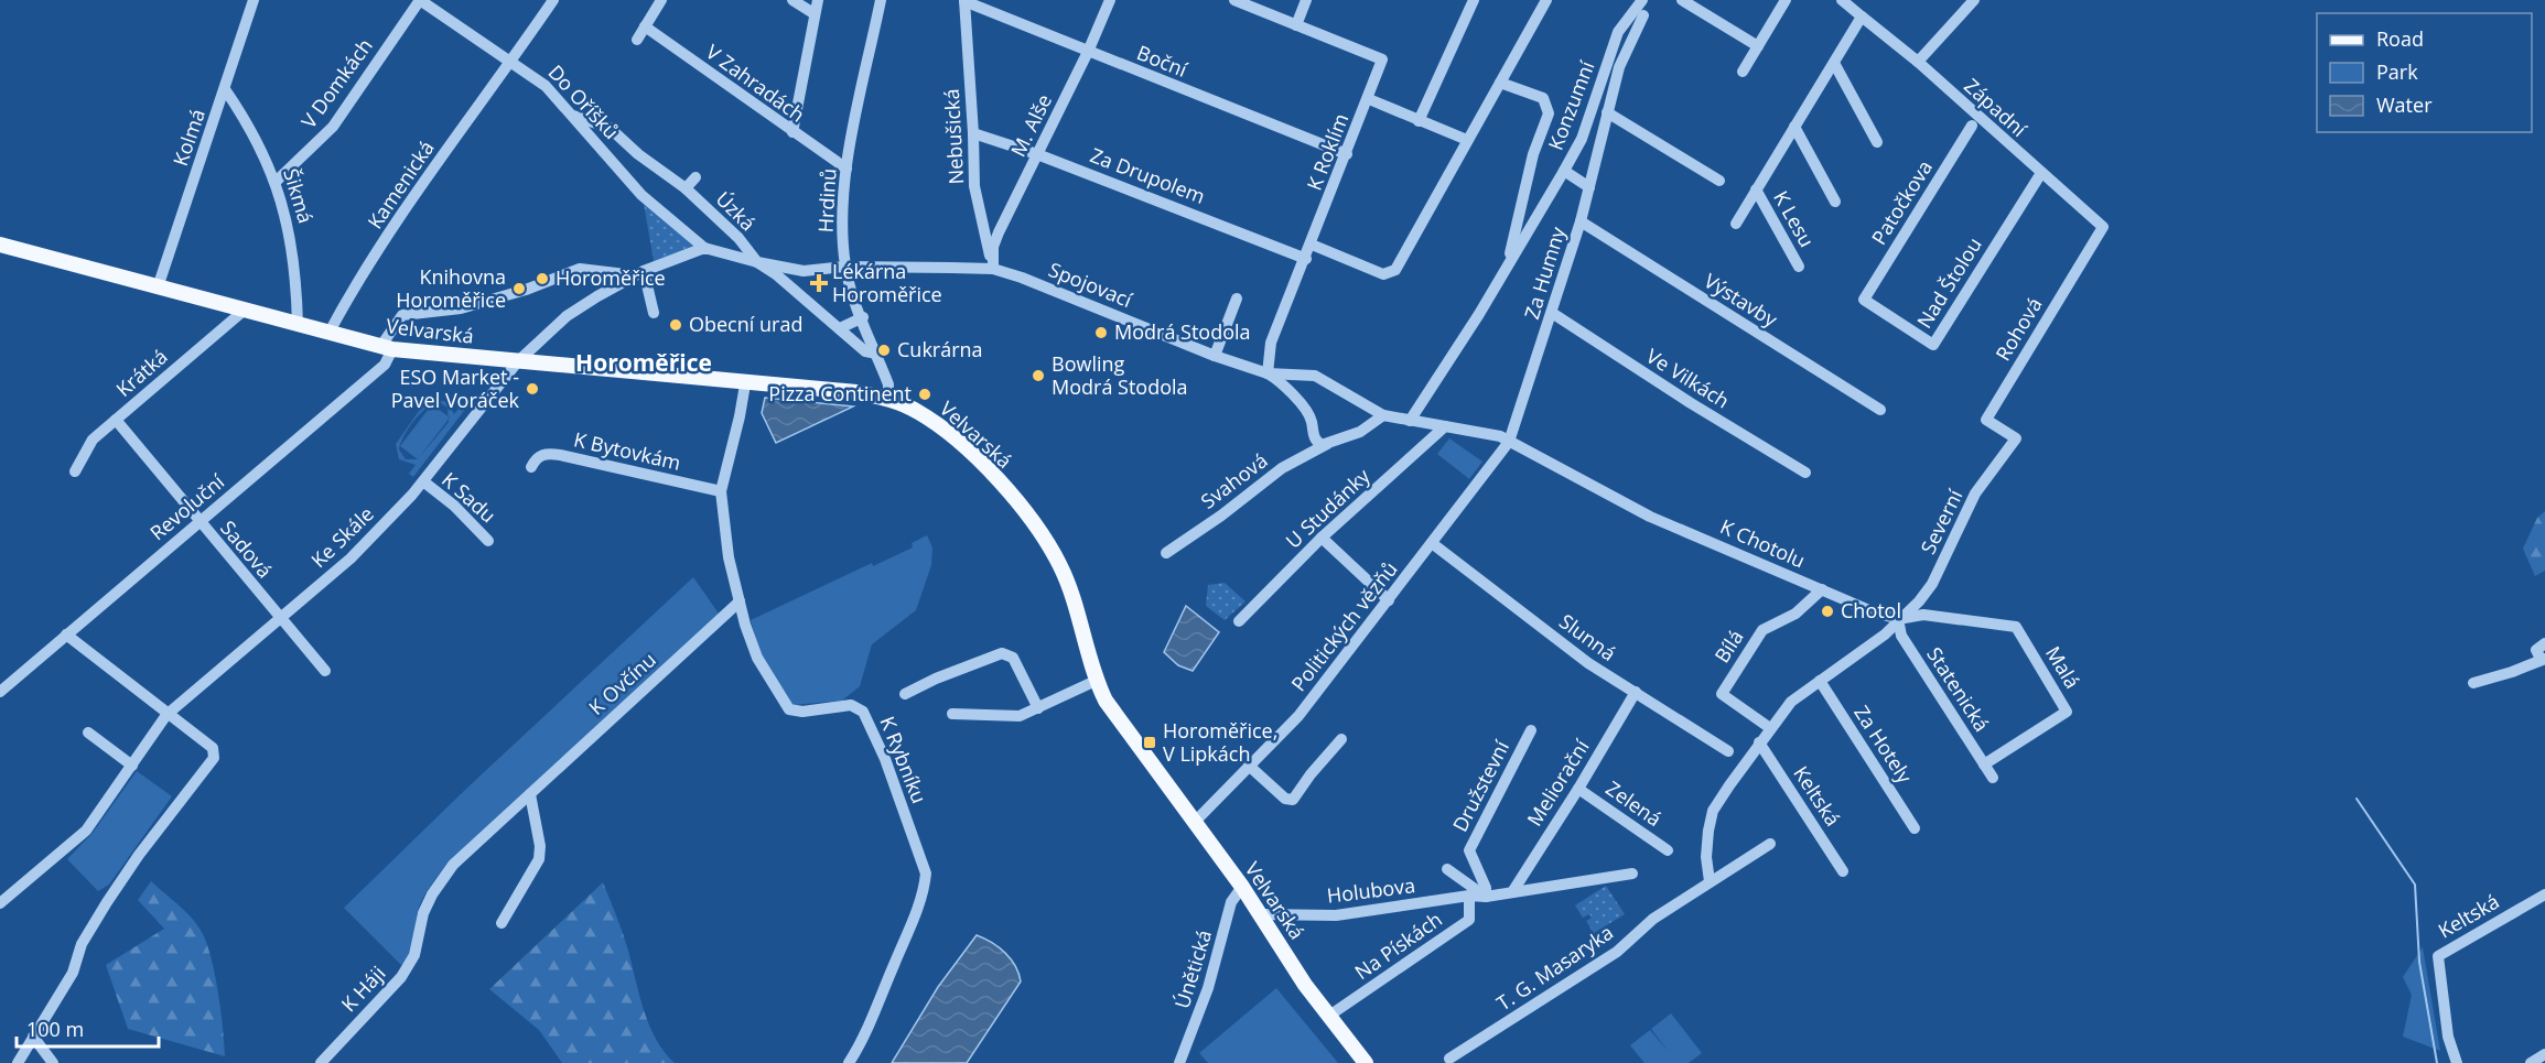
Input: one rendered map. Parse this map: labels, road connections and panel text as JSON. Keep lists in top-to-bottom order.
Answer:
{
  "streets": {
    "main road": ["Velvarská"],
    "street": [
      "Boční",
      "V Domkách",
      "V Zahradách",
      "Do Oříšků",
      "Konzumní",
      "Západní",
      "M. Alše",
      "Nebušická",
      "Kolmá",
      "K Roklím",
      "Za Drupolem",
      "Kamenická",
      "Šikmá",
      "Hrdinů",
      "Patočkova",
      "Úzká",
      "K Lesu",
      "Za Humny",
      "Nad Štolou",
      "Spojovací",
      "Výstavby",
      "Rohová",
      "Krátká",
      "Ve Vilkách",
      "K Bytovkám",
      "Svahová",
      "K Sadu",
      "Revoluční",
      "U Studánky",
      "Severní",
      "Ke Skále",
      "K Chotolu",
      "Sadová",
      "Politických vězňů",
      "Slunná",
      "Bílá",
      "Malá",
      "K Ovčínu",
      "Statenická",
      "Za Hotely",
      "K Rybníku",
      "Meliorační",
      "Družstevní",
      "Keltská",
      "Zelená",
      "Holubova",
      "Na Pískách",
      "T. G. Masaryka",
      "Únětická",
      "K Háji"
    ]
  },
  "crossings": [
    ["Boční", "M. Alše"],
    ["Boční", "Nebušická"],
    ["Boční", "K Roklím"],
    ["V Domkách", "Do Oříšků"],
    ["V Domkách", "Šikmá"],
    ["V Zahradách", "Hrdinů"],
    ["Do Oříšků", "Kamenická"],
    ["Do Oříšků", "Úzká"],
    ["Do Oříšků", "Spojovací"],
    ["Do Oříšků", "Ke Skále"],
    ["Konzumní", "Spojovací"],
    ["Západní", "K Lesu"],
    ["Západní", "Nad Štolou"],
    ["Západní", "Rohová"],
    ["M. Alše", "Nebušická"],
    ["M. Alše", "Za Drupolem"],
    ["M. Alše", "Spojovací"],
    ["Nebušická", "Za Drupolem"],
    ["Nebušická", "Spojovací"],
    ["Kolmá", "Šikmá"],
    ["Kolmá", "Velvarská"],
    ["K Roklím", "Za Drupolem"],
    ["K Roklím", "Spojovací"],
    ["Kamenická", "Velvarská"],
    ["Šikmá", "Velvarská"],
    ["Hrdinů", "Spojovací"],
    ["Hrdinů", "Velvarská"],
    ["Patočkova", "Nad Štolou"],
    ["Úzká", "Spojovací"],
    ["Za Humny", "Spojovací"],
    ["Za Humny", "Výstavby"],
    ["Za Humny", "Ve Vilkách"],
    ["Za Humny", "K Chotolu"],
    ["Za Humny", "Politických vězňů"],
    ["Spojovací", "Svahová"],
    ["Spojovací", "U Studánky"],
    ["Spojovací", "Ke Skále"],
    ["Spojovací", "K Chotolu"],
    ["Spojovací", "Politických vězňů"],
    ["Rohová", "Severní"],
    ["Velvarská", "Krátká"],
    ["Velvarská", "Revoluční"],
    ["Velvarská", "Ke Skále"],
    ["Velvarská", "Politických vězňů"],
    ["Velvarská", "K Rybníku"],
    ["Velvarská", "Holubova"],
    ["Velvarská", "Na Pískách"],
    ["Velvarská", "Únětická"],
    ["Krátká", "Sadová"],
    ["K Bytovkám", "K Rybníku"],
    ["K Sadu", "Ke Skále"],
    ["Revoluční", "Ke Skále"],
    ["Revoluční", "Sadová"],
    ["Severní", "K Chotolu"],
    ["Severní", "Statenická"],
    ["Ke Skále", "Sadová"],
    ["K Chotolu", "Politických vězňů"],
    ["K Chotolu", "Bílá"],
    ["K Chotolu", "Malá"],
    ["K Chotolu", "Statenická"],
    ["Politických vězňů", "Slunná"],
    ["Slunná", "Meliorační"],
    ["Malá", "Statenická"],
    ["K Ovčínu", "K Rybníku"],
    ["K Ovčínu", "K Háji"],
    ["Meliorační", "Zelená"],
    ["Meliorační", "Holubova"],
    ["Družstevní", "Holubova"],
    ["Holubova", "Na Pískách"]
  ],
  "districts": ["Horoměřice"],
  "places": {
    "other": [
      "Horoměřice",
      "Knihovna Horoměřice",
      "Obecní urad",
      "Modrá Stodola",
      "Cukrárna",
      "Bowling Modrá Stodola",
      "ESO Market - Pavel Voráček",
      "Pizza Continent",
      "Chotol"
    ],
    "health": ["Lékárna Horoměřice"],
    "transit": ["Horoměřice, V Lipkách"]
  },
  "legend": ["Road", "Park", "Water"],
  "scale_bar": "100 m"
}
